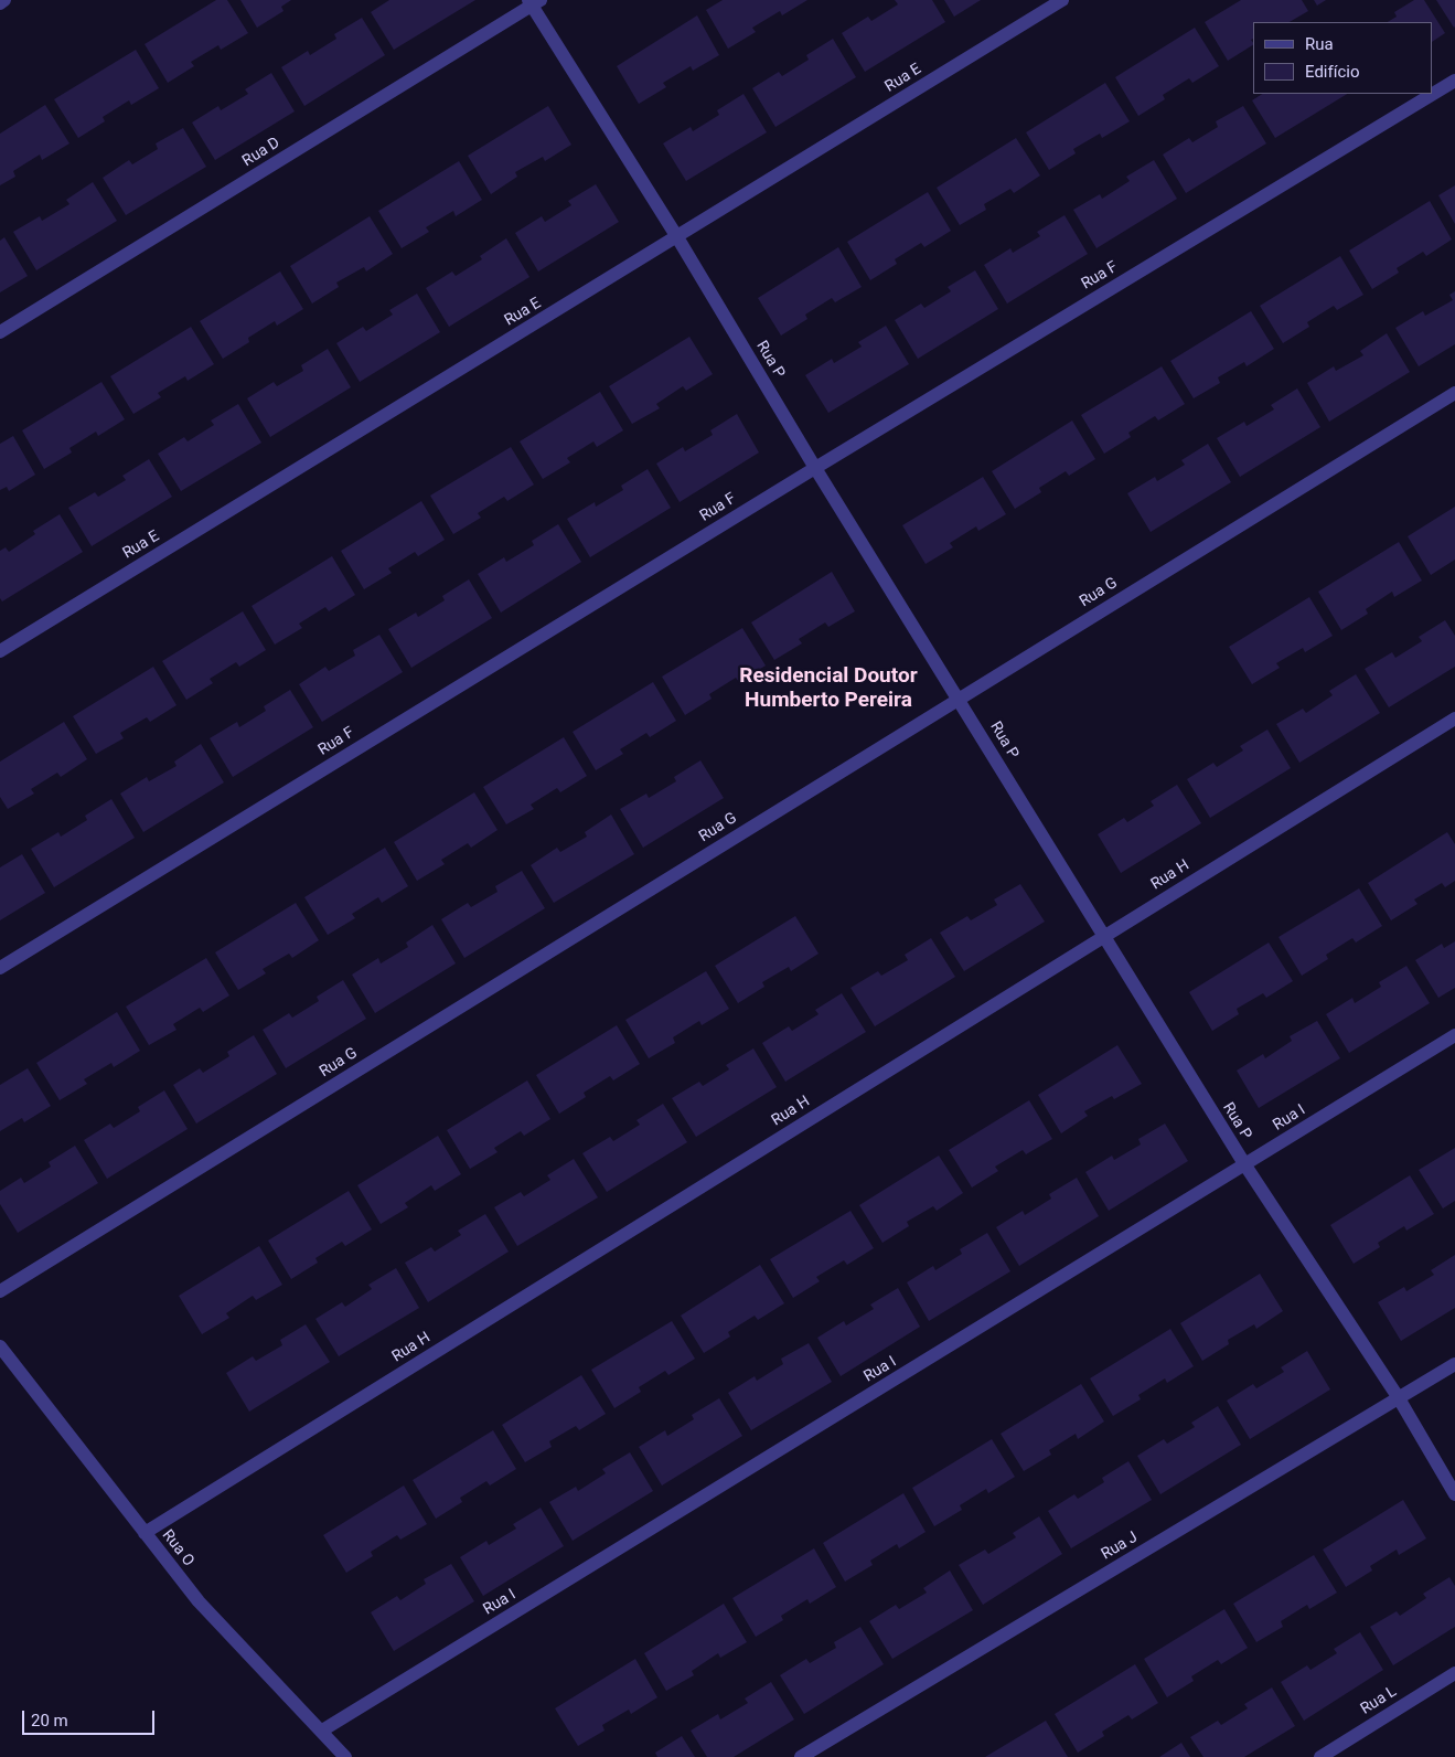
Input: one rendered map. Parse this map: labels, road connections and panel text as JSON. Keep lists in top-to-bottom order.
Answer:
{
  "streets": {
    "street": [
      "Rua E",
      "Rua D",
      "Rua F",
      "Rua P",
      "Rua G",
      "Rua H",
      "Rua I",
      "Rua J",
      "Rua O",
      "Rua L"
    ]
  },
  "crossings": [
    ["Rua E", "Rua P"],
    ["Rua D", "Rua P"],
    ["Rua F", "Rua P"],
    ["Rua P", "Rua G"],
    ["Rua P", "Rua H"],
    ["Rua P", "Rua I"],
    ["Rua P", "Rua J"],
    ["Rua H", "Rua O"],
    ["Rua I", "Rua O"]
  ],
  "districts": ["Residencial Doutor Humberto Pereira"],
  "legend": ["Rua", "Edifício"],
  "scale_bar": "20 m"
}
